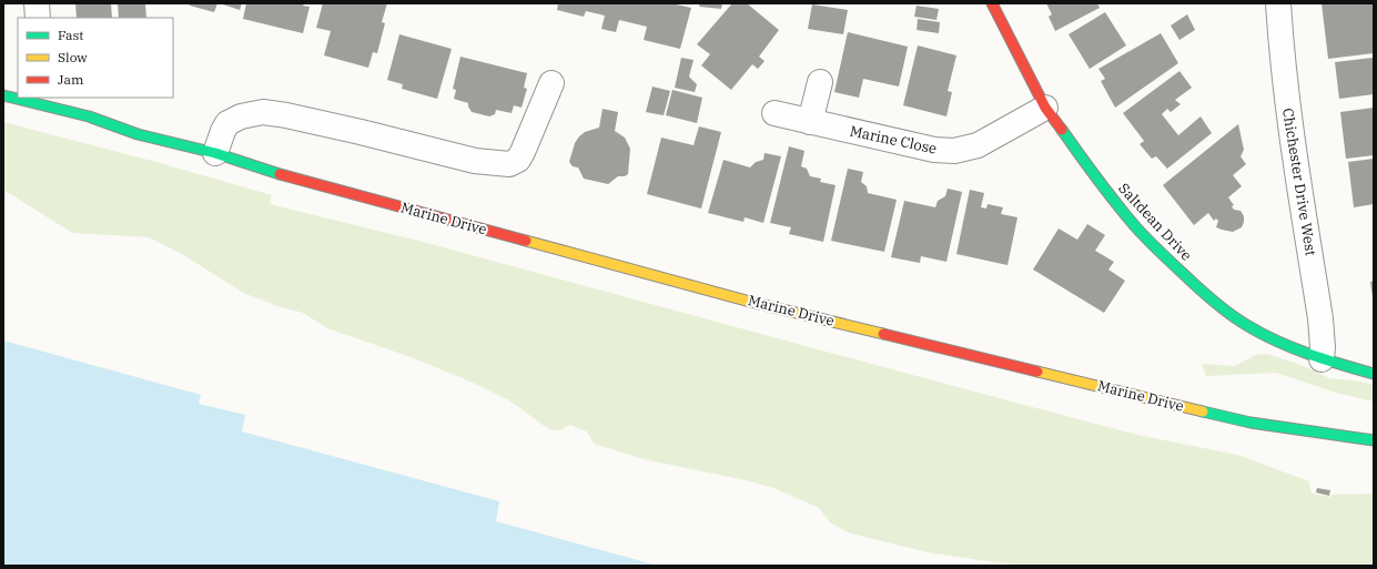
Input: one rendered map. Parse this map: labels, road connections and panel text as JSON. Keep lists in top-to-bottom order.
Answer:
{
  "streets": {
    "main road": ["Marine Drive", "Saltdean Drive"],
    "street": ["Marine Close", "Chichester Drive West"]
  },
  "crossings": [
    ["Marine Close", "Saltdean Drive"],
    ["Chichester Drive West", "Saltdean Drive"]
  ],
  "legend": ["Fast", "Slow", "Jam"]
}
